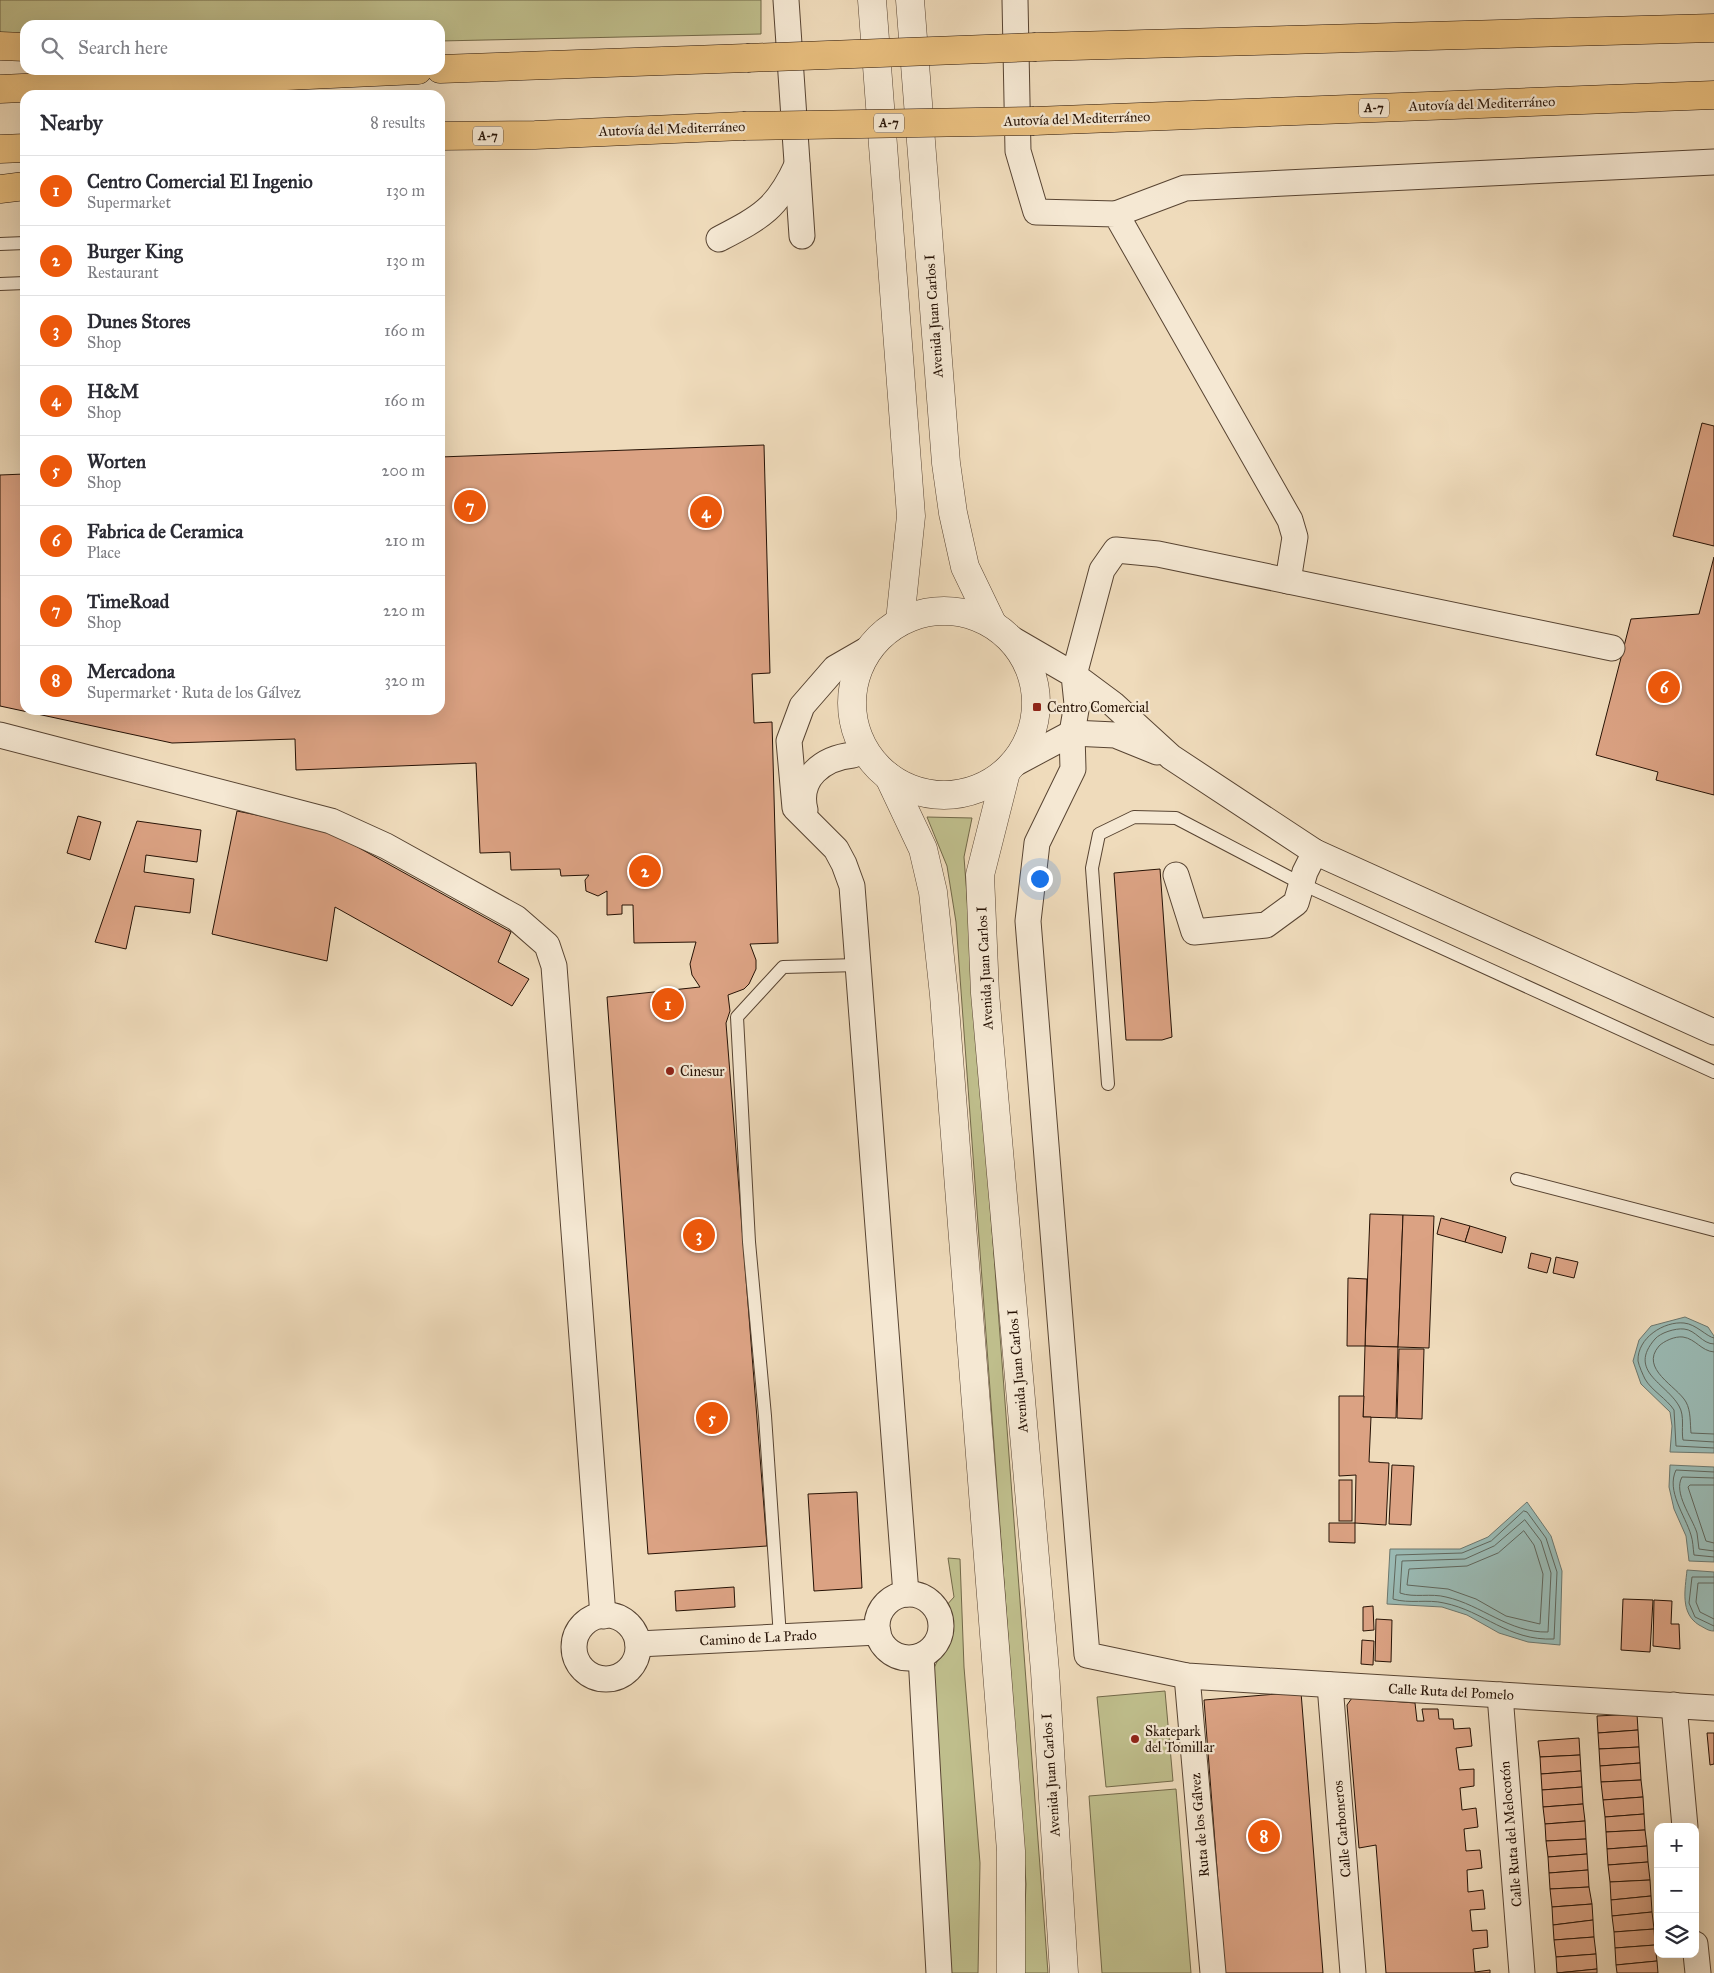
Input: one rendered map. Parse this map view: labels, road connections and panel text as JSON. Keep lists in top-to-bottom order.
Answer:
{
  "streets": {
    "highway": ["Autovía del Mediterráneo", "A-7"],
    "street": [
      "Avenida Juan Carlos I",
      "Camino de La Prado",
      "Calle Ruta del Pomelo",
      "Ruta de los Gálvez",
      "Calle Carboneros",
      "Calle Ruta del Melocotón"
    ]
  },
  "crossings": [
    ["Calle Ruta del Pomelo", "Ruta de los Gálvez"],
    ["Calle Ruta del Pomelo", "Calle Carboneros"],
    ["Calle Ruta del Pomelo", "Calle Ruta del Melocotón"]
  ],
  "places": {
    "transit": ["Centro Comercial"],
    "other": ["Cinesur", "Skatepark del Tomillar"]
  },
  "page": {
    "search": "Search here",
    "heading": ["Nearby", "8 results"],
    "list": [
      {
        "mark": "1",
        "name": "Centro Comercial El Ingenio",
        "note": "Supermarket",
        "value": "130 m"
      },
      {
        "mark": "2",
        "name": "Burger King",
        "note": "Restaurant",
        "value": "130 m"
      },
      {
        "mark": "3",
        "name": "Dunes Stores",
        "note": "Shop",
        "value": "160 m"
      },
      {
        "mark": "4",
        "name": "H&M",
        "note": "Shop",
        "value": "160 m"
      },
      {
        "mark": "5",
        "name": "Worten",
        "note": "Shop",
        "value": "200 m"
      },
      {
        "mark": "6",
        "name": "Fabrica de Ceramica",
        "note": "Place",
        "value": "210 m"
      },
      {
        "mark": "7",
        "name": "TimeRoad",
        "note": "Shop",
        "value": "220 m"
      },
      {
        "mark": "8",
        "name": "Mercadona",
        "note": "Supermarket · Ruta de los Gálvez",
        "value": "320 m"
      }
    ],
    "pins": [
      "7",
      "4",
      "6",
      "2",
      "1",
      "3",
      "5",
      "8"
    ],
    "map_buttons": ["+", "−"]
  }
}
